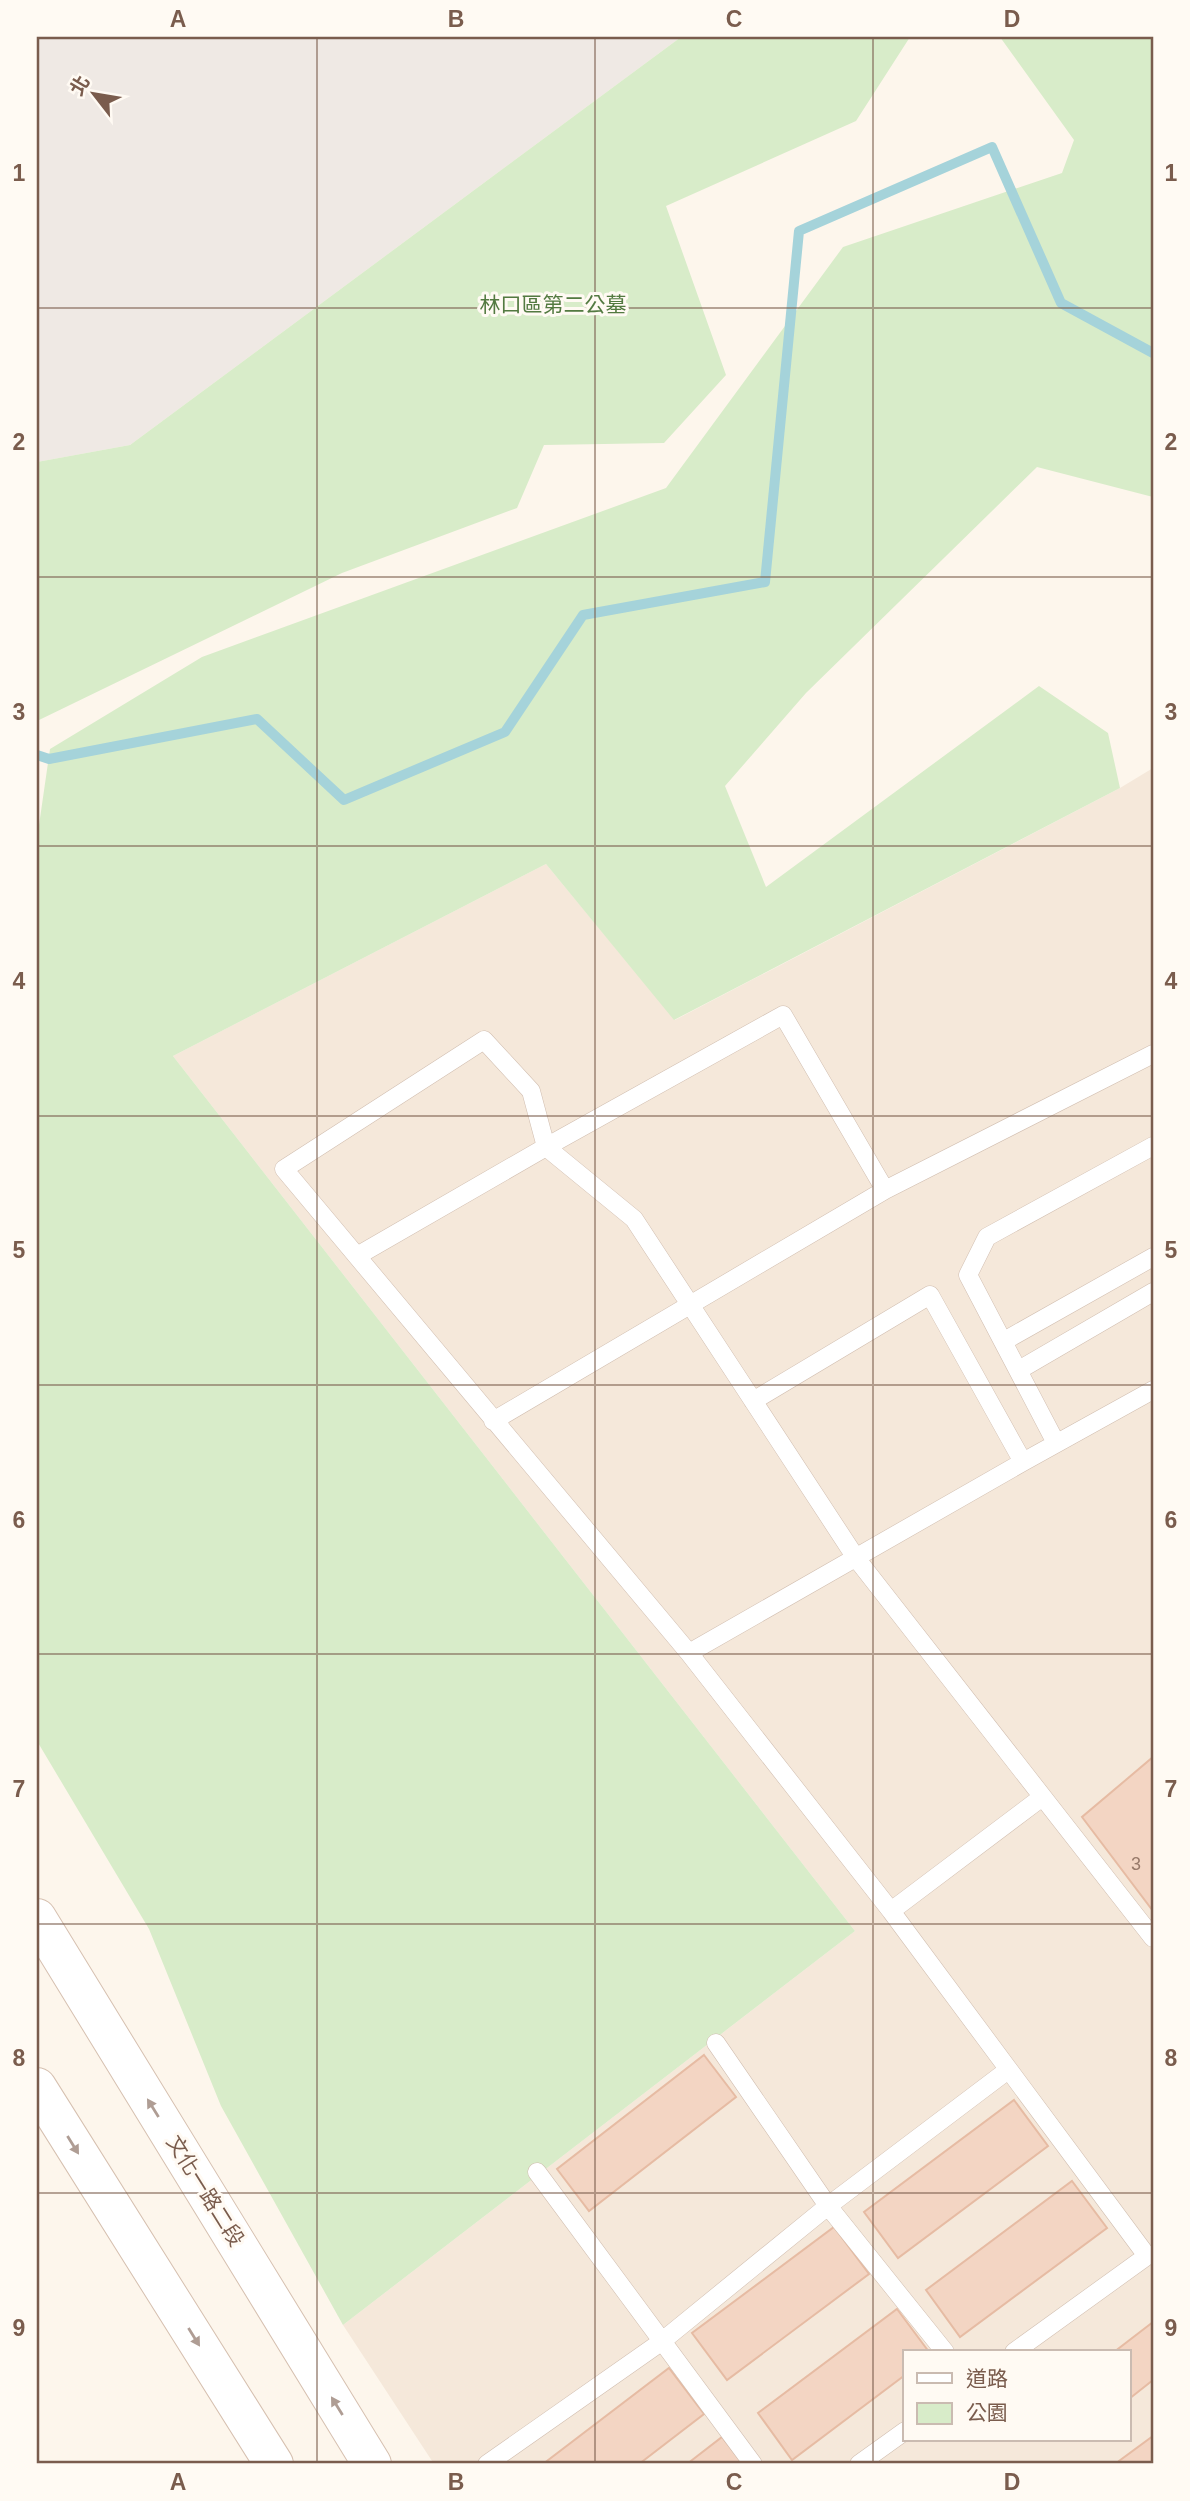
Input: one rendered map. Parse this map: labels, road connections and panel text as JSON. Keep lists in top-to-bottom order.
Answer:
{
  "streets": {
    "main road": ["文化一路二段"]
  },
  "parks": ["林口區第二公墓"],
  "house_numbers": ["3"],
  "legend": ["道路", "公園"],
  "north": "top left",
  "grid": {
    "columns": [
      "A",
      "B",
      "C",
      "D"
    ],
    "rows": [
      "1",
      "2",
      "3",
      "4",
      "5",
      "6",
      "7",
      "8",
      "9"
    ]
  }
}
